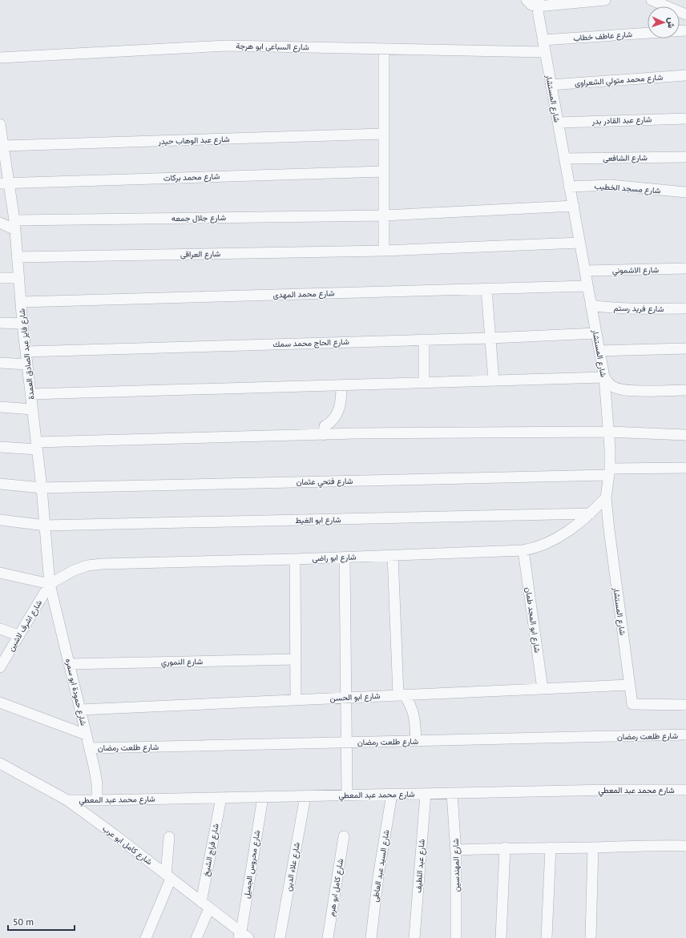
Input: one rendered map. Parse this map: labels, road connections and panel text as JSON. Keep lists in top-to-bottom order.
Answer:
{
  "streets": {
    "street": [
      "شارع عاطف خطاب",
      "شارع السباعى ابو هرجة",
      "شارع محمد متولي الشعراوى",
      "شارع المستشار",
      "شارع عبد القادر بدر",
      "شارع عبد الوهاب حيدر",
      "شارع الشافعى",
      "شارع محمد بركات",
      "شارع مسجد الخطيب",
      "شارع جلال جمعه",
      "شارع العراقى",
      "شارع الاشموني",
      "شارع محمد المهدى",
      "شارع فريد رستم",
      "شارع الحاج محمد سمك",
      "شارع فايز عبد الصادق العمدة",
      "شارع فتحي عثمان",
      "شارع ابو الغيط",
      "شارع ابو راضى",
      "شارع ابو المجد طمان",
      "شارع اشرف لاشين",
      "شارع النموري",
      "شارع حمودة ابو سمره",
      "شارع ابو الحسن",
      "شارع طلعت رمضان",
      "شارع محمد عبد المعطي",
      "شارع كامل ابو عرب",
      "شارع فراج الشيخ",
      "شارع محروس الجميل",
      "شارع المهندسين",
      "شارع السيد عبد العاطى",
      "شارع عبد اللطيف",
      "شارع علاء الدين",
      "شارع كامل ابو هرم"
    ]
  },
  "crossings": [
    ["شارع عاطف خطاب", "شارع المستشار"],
    ["شارع السباعى ابو هرجة", "شارع المستشار"],
    ["شارع محمد متولي الشعراوى", "شارع المستشار"],
    ["شارع المستشار", "شارع عبد القادر بدر"],
    ["شارع المستشار", "شارع الشافعى"],
    ["شارع المستشار", "شارع مسجد الخطيب"],
    ["شارع المستشار", "شارع جلال جمعه"],
    ["شارع المستشار", "شارع العراقى"],
    ["شارع المستشار", "شارع الاشموني"],
    ["شارع المستشار", "شارع محمد المهدى"],
    ["شارع المستشار", "شارع فريد رستم"],
    ["شارع المستشار", "شارع الحاج محمد سمك"],
    ["شارع المستشار", "شارع فتحي عثمان"],
    ["شارع المستشار", "شارع ابو راضى"],
    ["شارع المستشار", "شارع ابو الحسن"],
    ["شارع عبد الوهاب حيدر", "شارع فايز عبد الصادق العمدة"],
    ["شارع محمد بركات", "شارع فايز عبد الصادق العمدة"],
    ["شارع جلال جمعه", "شارع فايز عبد الصادق العمدة"],
    ["شارع العراقى", "شارع فايز عبد الصادق العمدة"],
    ["شارع محمد المهدى", "شارع فايز عبد الصادق العمدة"],
    ["شارع الحاج محمد سمك", "شارع فايز عبد الصادق العمدة"],
    ["شارع فايز عبد الصادق العمدة", "شارع فتحي عثمان"],
    ["شارع فايز عبد الصادق العمدة", "شارع ابو الغيط"],
    ["شارع فايز عبد الصادق العمدة", "شارع ابو راضى"],
    ["شارع فايز عبد الصادق العمدة", "شارع اشرف لاشين"],
    ["شارع فايز عبد الصادق العمدة", "شارع حمودة ابو سمره"],
    ["شارع ابو الغيط", "شارع ابو راضى"],
    ["شارع ابو راضى", "شارع ابو المجد طمان"],
    ["شارع ابو راضى", "شارع اشرف لاشين"],
    ["شارع ابو راضى", "شارع حمودة ابو سمره"],
    ["شارع ابو المجد طمان", "شارع ابو الحسن"],
    ["شارع اشرف لاشين", "شارع حمودة ابو سمره"],
    ["شارع النموري", "شارع حمودة ابو سمره"],
    ["شارع حمودة ابو سمره", "شارع ابو الحسن"],
    ["شارع حمودة ابو سمره", "شارع طلعت رمضان"],
    ["شارع حمودة ابو سمره", "شارع محمد عبد المعطي"],
    ["شارع محمد عبد المعطي", "شارع كامل ابو عرب"],
    ["شارع محمد عبد المعطي", "شارع فراج الشيخ"],
    ["شارع محمد عبد المعطي", "شارع محروس الجميل"],
    ["شارع محمد عبد المعطي", "شارع المهندسين"],
    ["شارع محمد عبد المعطي", "شارع السيد عبد العاطى"],
    ["شارع محمد عبد المعطي", "شارع عبد اللطيف"],
    ["شارع محمد عبد المعطي", "شارع علاء الدين"],
    ["شارع كامل ابو عرب", "شارع فراج الشيخ"],
    ["شارع كامل ابو عرب", "شارع محروس الجميل"]
  ],
  "scale_bar": "50 m",
  "north": "right"
}
